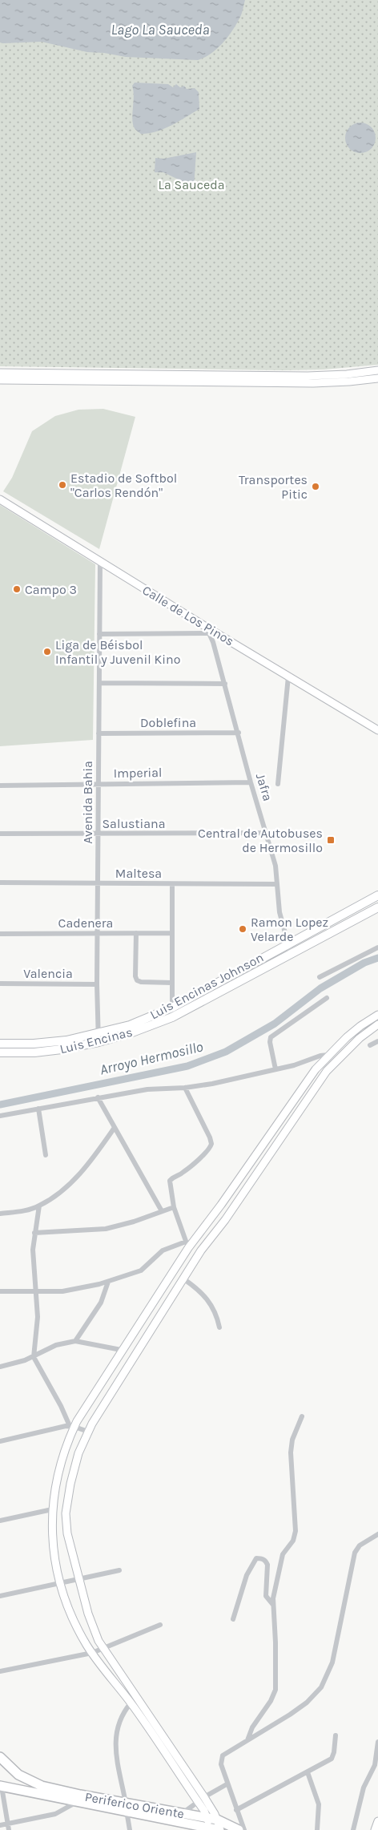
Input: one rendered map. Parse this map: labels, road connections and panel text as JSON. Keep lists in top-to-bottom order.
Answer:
{
  "streets": {
    "highway": ["Periferico Oriente"],
    "main road": ["Luis Encinas Johnson", "Luis Encinas"],
    "street": [
      "Calle de Los Pinos",
      "Doblefina",
      "Imperial",
      "Jafra",
      "Avenida Bahia",
      "Salustiana",
      "Maltesa",
      "Cadenera",
      "Valencia"
    ]
  },
  "crossings": [
    ["Calle de Los Pinos", "Jafra"],
    ["Calle de Los Pinos", "Avenida Bahia"],
    ["Doblefina", "Jafra"],
    ["Doblefina", "Avenida Bahia"],
    ["Imperial", "Jafra"],
    ["Imperial", "Avenida Bahia"],
    ["Jafra", "Salustiana"],
    ["Jafra", "Maltesa"],
    ["Jafra", "Luis Encinas Johnson"],
    ["Jafra", "Luis Encinas"],
    ["Avenida Bahia", "Salustiana"],
    ["Avenida Bahia", "Maltesa"],
    ["Avenida Bahia", "Cadenera"],
    ["Avenida Bahia", "Valencia"],
    ["Avenida Bahia", "Luis Encinas Johnson"],
    ["Avenida Bahia", "Luis Encinas"]
  ],
  "water": ["Lago La Sauceda", "Arroyo Hermosillo"],
  "parks": ["La Sauceda"],
  "places": {
    "other": [
      "Estadio de Softbol \"Carlos Rendón\"",
      "Transportes Pitic",
      "Campo 3",
      "Liga de Béisbol Infantil y Juvenil Kino",
      "Ramon Lopez Velarde"
    ],
    "transit": ["Central de Autobuses de Hermosillo"]
  }
}
